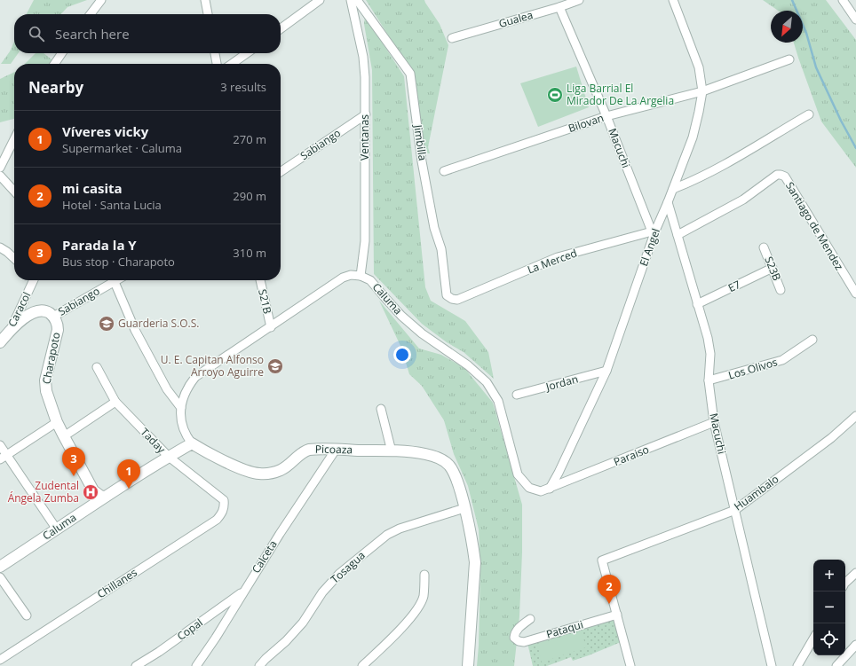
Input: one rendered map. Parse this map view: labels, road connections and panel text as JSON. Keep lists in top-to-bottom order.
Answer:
{
  "streets": {
    "street": [
      "Gualea",
      "Bilovan",
      "Ventanas",
      "Jimbilla",
      "Sabiango",
      "Macuchi",
      "Santiago de Mendez",
      "El Angel",
      "La Merced",
      "S23B",
      "E7",
      "Caluma",
      "S21B",
      "Caracol",
      "Charapoto",
      "Los Olivos",
      "Jordan",
      "Taday",
      "Picoaza",
      "Paraiso",
      "Huambalo",
      "Calceta",
      "Tosagua",
      "Chillanes",
      "Copal",
      "Pataqui"
    ]
  },
  "crossings": [
    ["Gualea", "Macuchi"],
    ["Bilovan", "Macuchi"],
    ["Bilovan", "El Angel"],
    ["Ventanas", "Sabiango"],
    ["Ventanas", "Caluma"],
    ["Jimbilla", "La Merced"],
    ["Sabiango", "Charapoto"],
    ["Macuchi", "Santiago de Mendez"],
    ["Macuchi", "El Angel"],
    ["Macuchi", "La Merced"],
    ["Macuchi", "E7"],
    ["Macuchi", "Los Olivos"],
    ["Macuchi", "Paraiso"],
    ["Macuchi", "Huambalo"],
    ["El Angel", "La Merced"],
    ["El Angel", "Caluma"],
    ["El Angel", "Jordan"],
    ["El Angel", "Paraiso"],
    ["S23B", "E7"],
    ["Caluma", "Charapoto"],
    ["Caluma", "Taday"],
    ["Caluma", "Picoaza"],
    ["Caluma", "Paraiso"],
    ["Caracol", "Charapoto"],
    ["Taday", "Chillanes"],
    ["Picoaza", "Calceta"],
    ["Picoaza", "Tosagua"],
    ["Huambalo", "Pataqui"],
    ["Calceta", "Copal"]
  ],
  "places": {
    "sports": ["Liga Barrial El Mirador De La Argelia"],
    "school or university": ["Guarderia S.O.S.", "U. E. Capitan Alfonso Arroyo Aguirre"],
    "hospital": ["Zudental Ángela Zumba"]
  },
  "north": "bottom left",
  "page": {
    "search": "Search here",
    "heading": ["Nearby", "3 results"],
    "list": [
      {
        "mark": "1",
        "name": "Víveres vicky",
        "note": "Supermarket · Caluma",
        "value": "270 m"
      },
      {
        "mark": "2",
        "name": "mi casita",
        "note": "Hotel · Santa Lucia",
        "value": "290 m"
      },
      {
        "mark": "3",
        "name": "Parada la Y",
        "note": "Bus stop · Charapoto",
        "value": "310 m"
      }
    ],
    "pins": ["3", "1", "2"],
    "map_buttons": ["+", "−"]
  }
}
